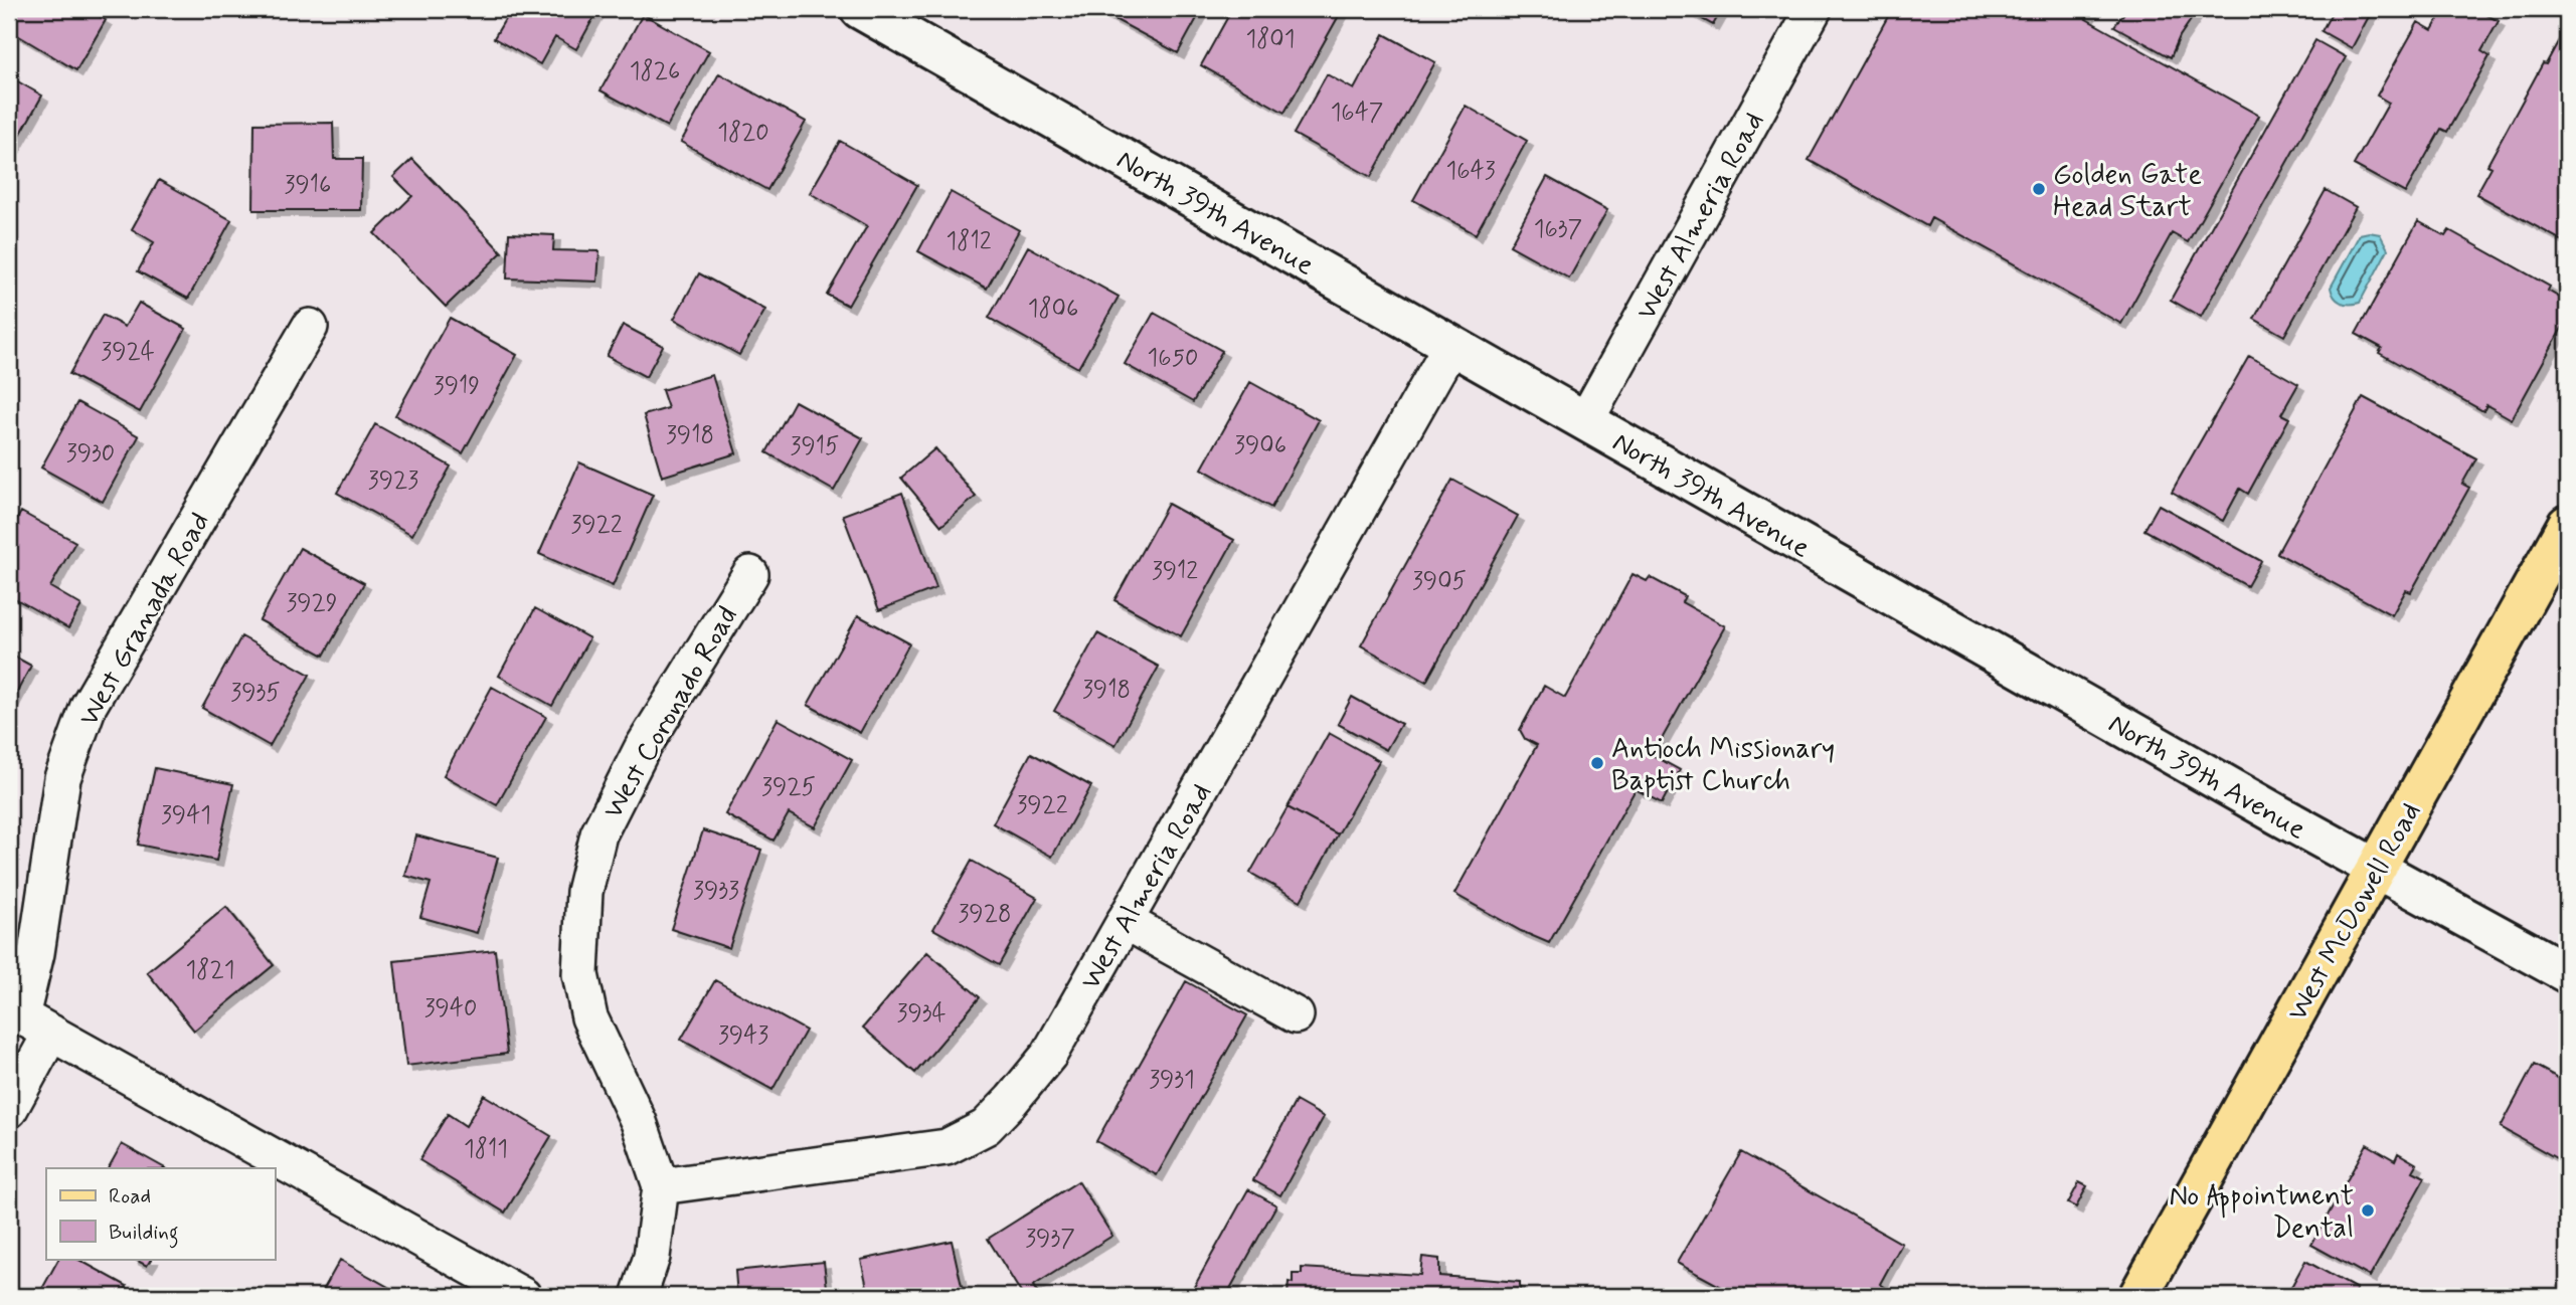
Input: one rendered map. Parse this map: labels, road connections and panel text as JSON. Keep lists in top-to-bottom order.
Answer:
{
  "streets": {
    "main road": ["West McDowell Road"],
    "street": [
      "North 39th Avenue",
      "West Almeria Road",
      "West Granada Road",
      "West Coronado Road"
    ]
  },
  "crossings": [
    ["North 39th Avenue", "West Almeria Road"],
    ["North 39th Avenue", "West McDowell Road"],
    ["West Almeria Road", "West Coronado Road"]
  ],
  "places": ["Golden Gate Head Start", "Antioch Missionary Baptist Church", "No Appointment Dental"],
  "house_numbers": [
    "1801",
    "1826",
    "1647",
    "1820",
    "1643",
    "3916",
    "1637",
    "1812",
    "1806",
    "3924",
    "1650",
    "3919",
    "3918",
    "3906",
    "3915",
    "3930",
    "3923",
    "3922",
    "3912",
    "3905",
    "3929",
    "3918",
    "3935",
    "3925",
    "3922",
    "3941",
    "3933",
    "3928",
    "1821",
    "3940",
    "3934",
    "3943",
    "3931",
    "1811",
    "3937"
  ],
  "legend": ["Road", "Building"]
}
